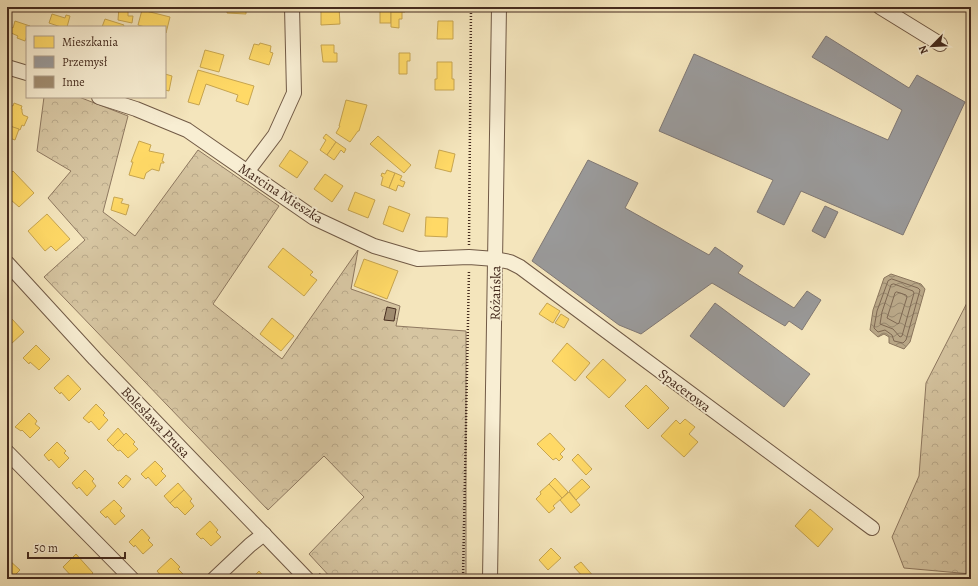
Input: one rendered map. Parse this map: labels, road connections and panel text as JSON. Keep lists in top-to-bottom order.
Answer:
{
  "streets": {
    "street": [
      "Marcina Mieszka",
      "Różańska",
      "Spacerowa",
      "Bolesława Prusa"
    ]
  },
  "crossings": [
    ["Marcina Mieszka", "Różańska"],
    ["Marcina Mieszka", "Spacerowa"],
    ["Różańska", "Spacerowa"]
  ],
  "legend": ["Mieszkania", "Przemysł", "Inne"],
  "scale_bar": "50 m",
  "north": "bottom left"
}
